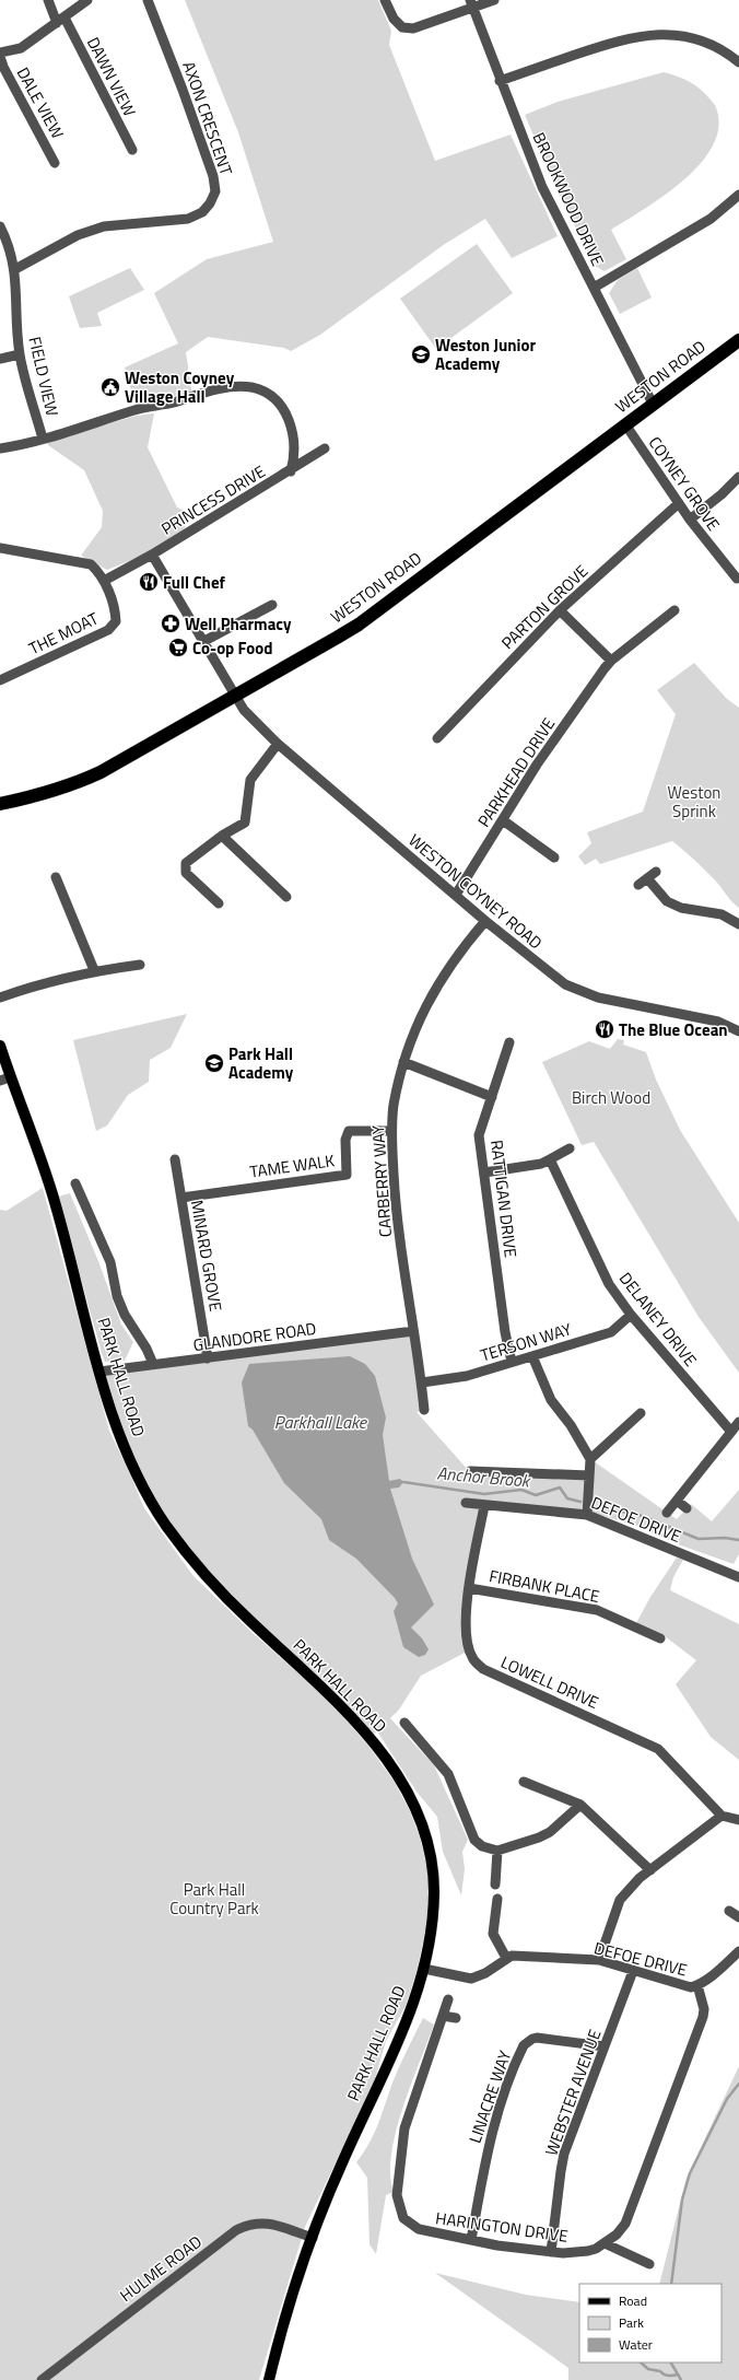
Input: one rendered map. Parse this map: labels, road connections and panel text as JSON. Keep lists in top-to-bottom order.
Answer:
{
  "streets": {
    "highway": ["WESTON ROAD"],
    "main road": ["PARK HALL ROAD"],
    "street": [
      "DAWN VIEW",
      "DALE VIEW",
      "AXON CRESCENT",
      "BROOKWOOD DRIVE",
      "FIELD VIEW",
      "COYNEY GROVE",
      "PRINCESS DRIVE",
      "PARTON GROVE",
      "THE MOAT",
      "PARKHEAD DRIVE",
      "WESTON COYNEY ROAD",
      "TAME WALK",
      "CARBERRY WAY",
      "RATTIGAN DRIVE",
      "MINARD GROVE",
      "DELANEY DRIVE",
      "GLANDORE ROAD",
      "TERSON WAY",
      "DEFOE DRIVE",
      "FIRBANK PLACE",
      "LOWELL DRIVE",
      "WEBSTER AVENUE",
      "LINACRE WAY",
      "HARINGTON DRIVE",
      "HULME ROAD"
    ]
  },
  "crossings": [
    ["AXON CRESCENT", "FIELD VIEW"],
    ["BROOKWOOD DRIVE", "WESTON ROAD"],
    ["FIELD VIEW", "PRINCESS DRIVE"],
    ["WESTON ROAD", "COYNEY GROVE"],
    ["WESTON ROAD", "WESTON COYNEY ROAD"],
    ["COYNEY GROVE", "PARTON GROVE"],
    ["PRINCESS DRIVE", "THE MOAT"],
    ["PRINCESS DRIVE", "WESTON COYNEY ROAD"],
    ["PARKHEAD DRIVE", "WESTON COYNEY ROAD"],
    ["WESTON COYNEY ROAD", "CARBERRY WAY"],
    ["TAME WALK", "CARBERRY WAY"],
    ["TAME WALK", "MINARD GROVE"],
    ["CARBERRY WAY", "GLANDORE ROAD"],
    ["CARBERRY WAY", "TERSON WAY"],
    ["RATTIGAN DRIVE", "TERSON WAY"],
    ["MINARD GROVE", "GLANDORE ROAD"],
    ["DELANEY DRIVE", "TERSON WAY"],
    ["GLANDORE ROAD", "PARK HALL ROAD"],
    ["PARK HALL ROAD", "HULME ROAD"],
    ["DEFOE DRIVE", "LOWELL DRIVE"],
    ["DEFOE DRIVE", "WEBSTER AVENUE"],
    ["DEFOE DRIVE", "HARINGTON DRIVE"],
    ["FIRBANK PLACE", "LOWELL DRIVE"],
    ["WEBSTER AVENUE", "LINACRE WAY"],
    ["WEBSTER AVENUE", "HARINGTON DRIVE"],
    ["LINACRE WAY", "HARINGTON DRIVE"]
  ],
  "water": ["Parkhall Lake", "Anchor Brook"],
  "parks": ["Weston Sprink", "Birch Wood", "Park Hall Country Park"],
  "places": {
    "school or university": ["Weston Junior Academy", "Park Hall Academy"],
    "public building": ["Weston Coyney Village Hall"],
    "restaurant": ["Full Chef", "The Blue Ocean"],
    "pharmacy": ["Well Pharmacy"],
    "supermarket": ["Co-op Food"]
  },
  "legend": ["Road", "Park", "Water"]
}
